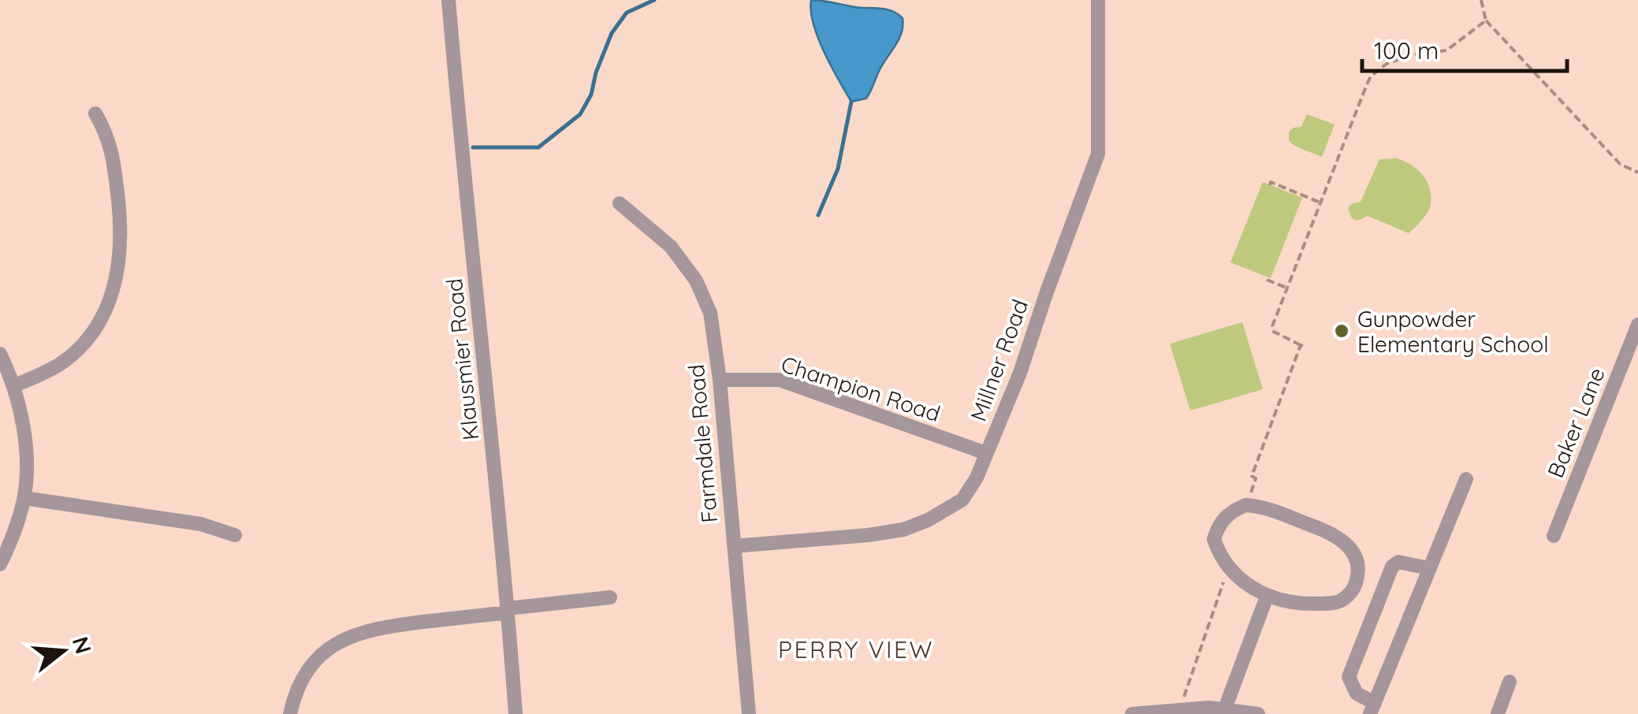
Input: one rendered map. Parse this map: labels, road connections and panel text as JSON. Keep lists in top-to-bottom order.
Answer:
{
  "streets": {
    "street": [
      "Klausmier Road",
      "Millner Road",
      "Champion Road",
      "Baker Lane",
      "Farmdale Road"
    ]
  },
  "crossings": [
    ["Millner Road", "Champion Road"],
    ["Millner Road", "Farmdale Road"],
    ["Champion Road", "Farmdale Road"]
  ],
  "districts": ["PERRY VIEW"],
  "places": ["Gunpowder Elementary School"],
  "scale_bar": "100 m",
  "north": "right"
}
